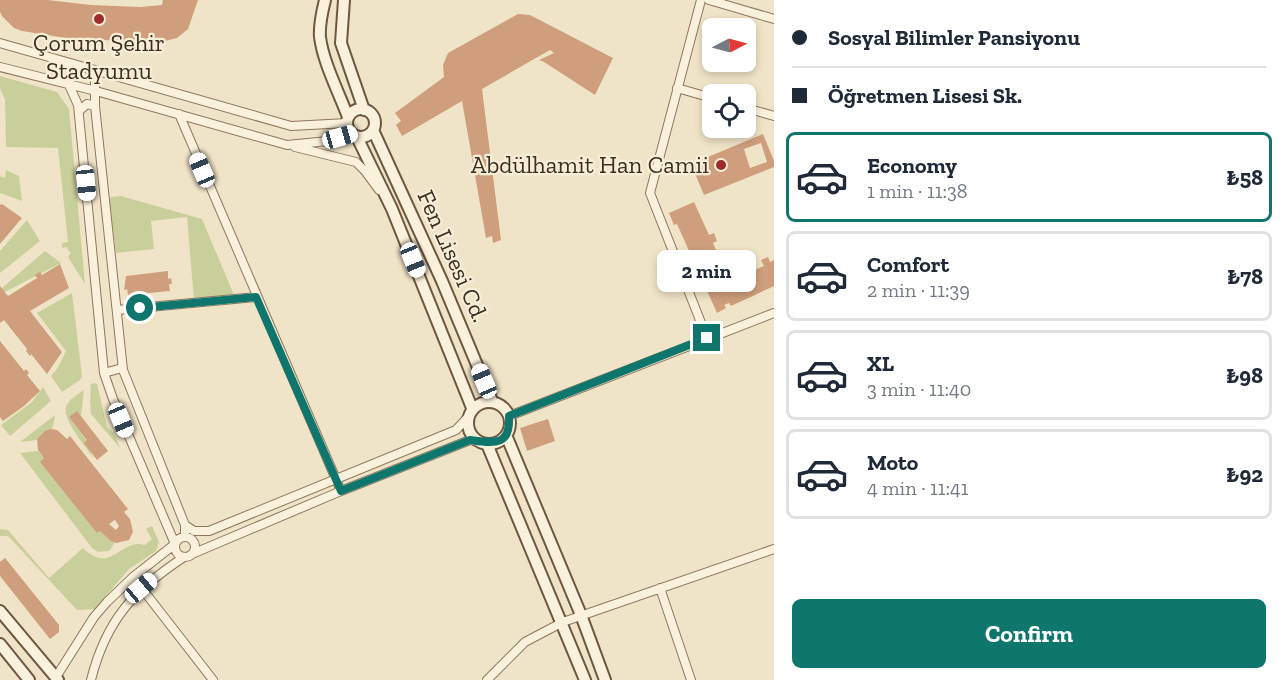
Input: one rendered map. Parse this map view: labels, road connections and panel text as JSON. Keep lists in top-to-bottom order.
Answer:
{
  "streets": {
    "street": ["Fen Lisesi Cd."]
  },
  "places": ["Çorum Şehir Stadyumu", "Abdülhamit Han Camii"],
  "north": "right",
  "page": {
    "banner": ["Sosyal Bilimler Pansiyonu", "Öğretmen Lisesi Sk."],
    "list": [
      {
        "name": "Economy",
        "note": "1 min · 11:38",
        "value": "₺58"
      },
      {
        "name": "Comfort",
        "note": "2 min · 11:39",
        "value": "₺78"
      },
      {
        "name": "XL",
        "note": "3 min · 11:40",
        "value": "₺98"
      },
      {
        "name": "Moto",
        "note": "4 min · 11:41",
        "value": "₺92"
      }
    ],
    "bubble": "2 min",
    "buttons": "Confirm"
  }
}
